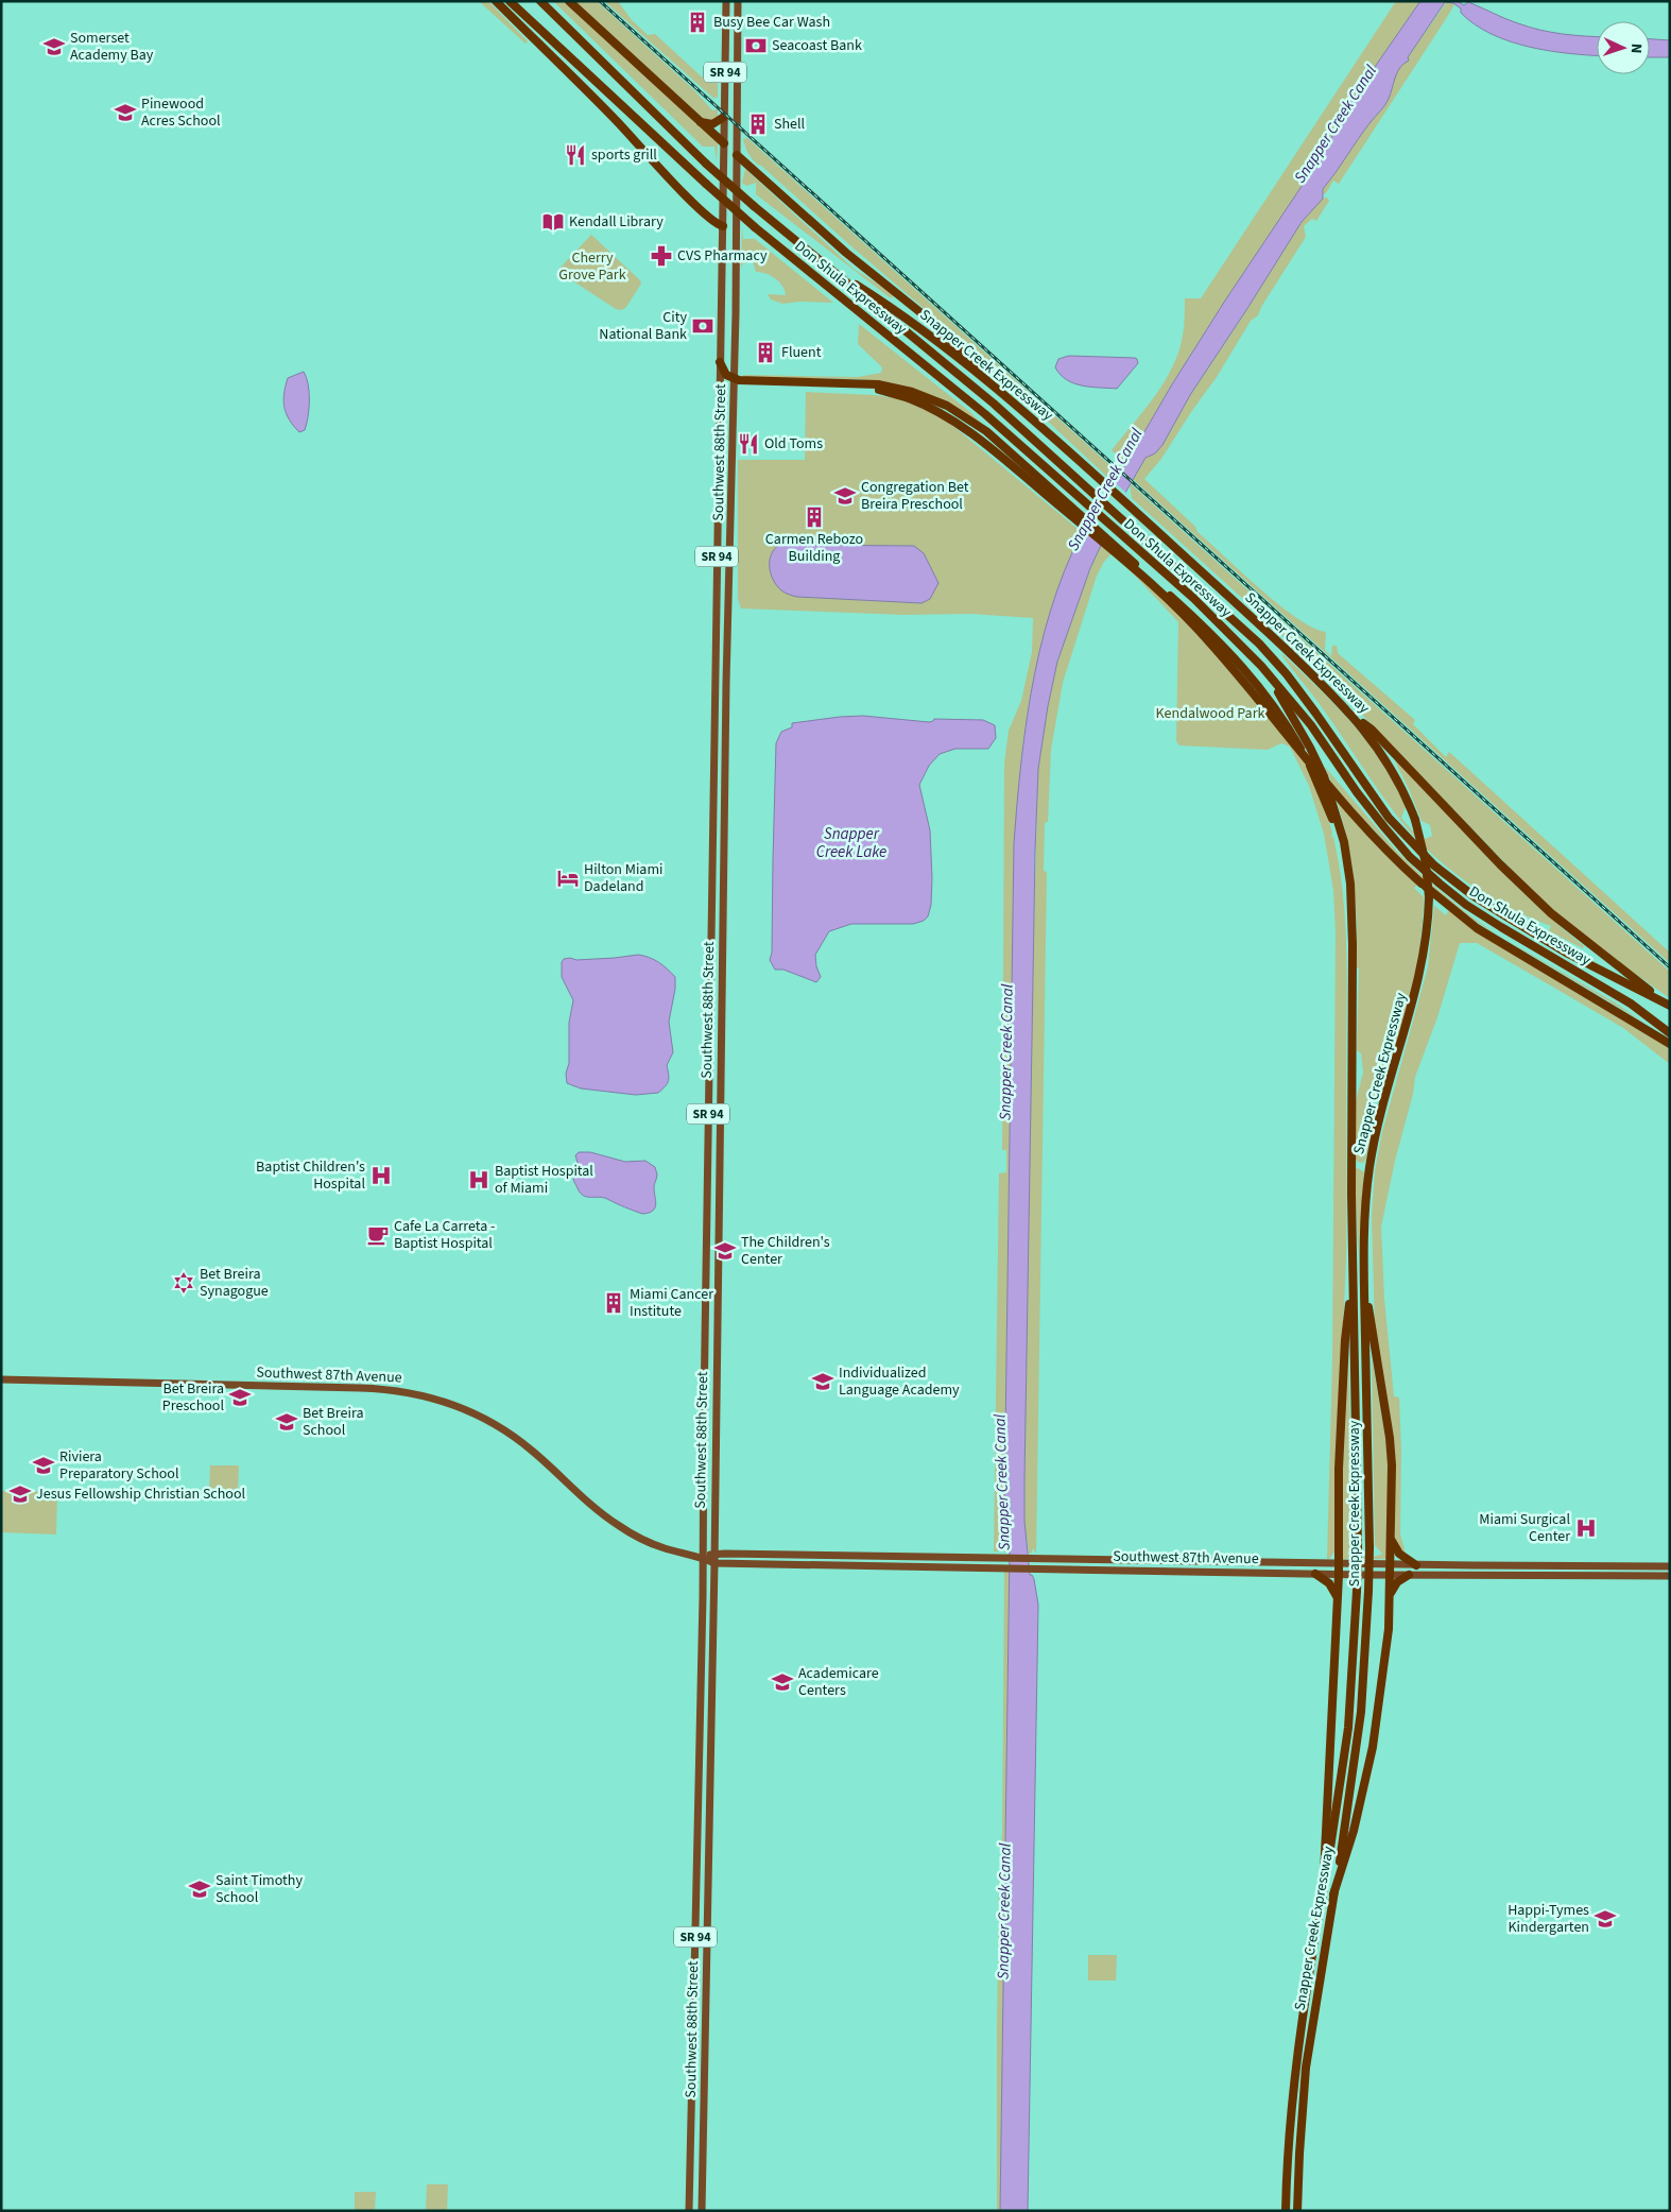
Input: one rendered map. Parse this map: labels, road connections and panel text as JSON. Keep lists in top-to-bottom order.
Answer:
{
  "streets": {
    "highway": ["Don Shula Expressway", "Snapper Creek Expressway"],
    "main road": ["SR 94", "Southwest 88th Street", "Southwest 87th Avenue"]
  },
  "crossings": [
    ["Don Shula Expressway", "Snapper Creek Expressway"],
    ["Southwest 88th Street", "Southwest 87th Avenue"]
  ],
  "water": ["Snapper Creek Canal", "Snapper Creek Lake"],
  "parks": ["Cherry Grove Park", "Kendalwood Park"],
  "places": {
    "building": [
      "Busy Bee Car Wash",
      "Shell",
      "Fluent",
      "Carmen Rebozo Building",
      "Miami Cancer Institute"
    ],
    "bank": ["Seacoast Bank", "City National Bank"],
    "school or university": [
      "Somerset Academy Bay",
      "Pinewood Acres School",
      "Congregation Bet Breira Preschool",
      "The Children's Center",
      "Individualized Language Academy",
      "Bet Breira Preschool",
      "Bet Breira School",
      "Riviera Preparatory School",
      "Jesus Fellowship Christian School",
      "Academicare Centers",
      "Saint Timothy School",
      "Happi-Tymes Kindergarten"
    ],
    "restaurant": ["sports grill", "Old Toms"],
    "library": ["Kendall Library"],
    "pharmacy": ["CVS Pharmacy"],
    "hotel": ["Hilton Miami Dadeland"],
    "hospital": ["Baptist Children's Hospital", "Baptist Hospital of Miami", "Miami Surgical Center"],
    "cafe": ["Cafe La Carreta - Baptist Hospital"],
    "synagogue": ["Bet Breira Synagogue"]
  },
  "north": "right"
}
